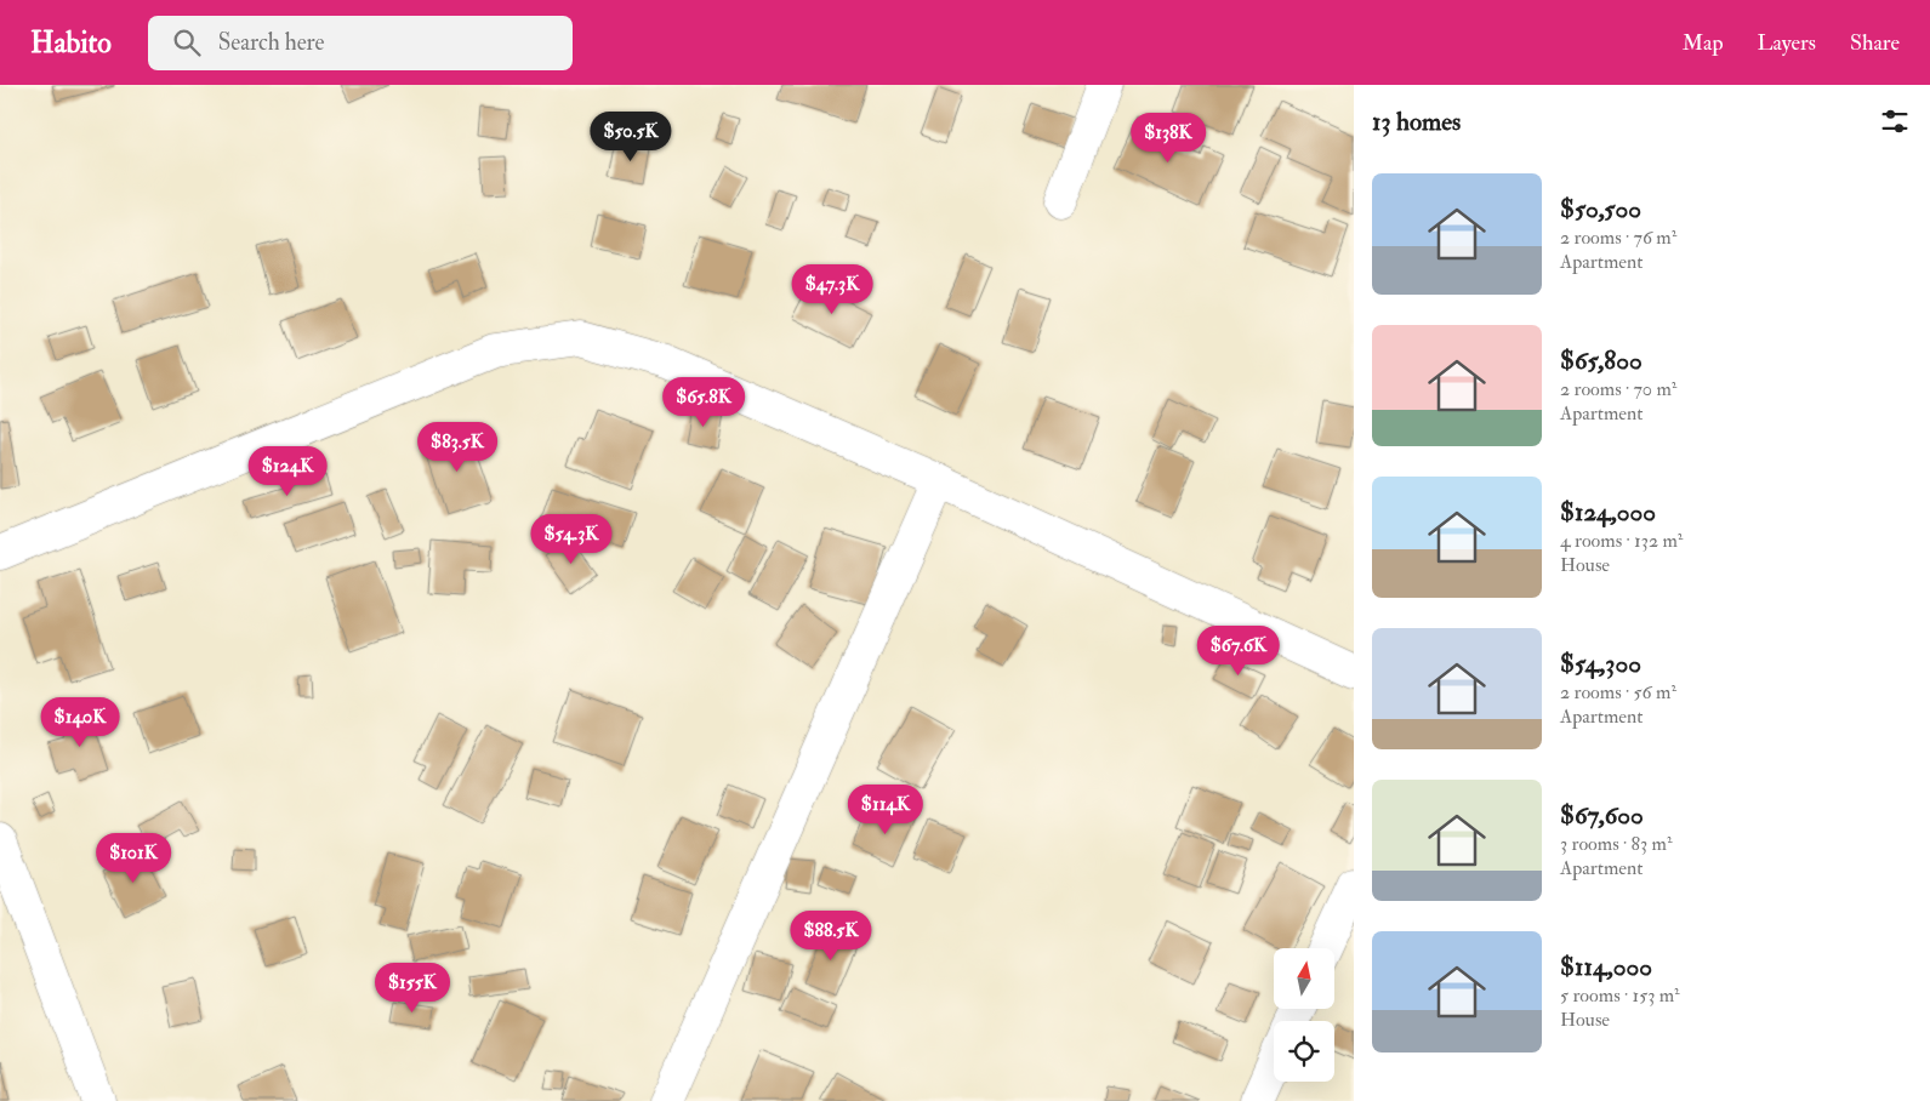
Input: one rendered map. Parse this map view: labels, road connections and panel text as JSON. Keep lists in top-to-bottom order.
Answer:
{
  "north": "top",
  "page": {
    "header": "Habito",
    "search": "Search here",
    "nav": ["Map", "Layers", "Share"],
    "heading": "13 homes",
    "price": [
      "$50.5K",
      "$138K",
      "$47.3K",
      "$65.8K",
      "$83.5K",
      "$124K",
      "$54.3K",
      "$67.6K",
      "$140K",
      "$114K",
      "$101K",
      "$88.5K",
      "$155K"
    ],
    "list": [
      {
        "name": "$50,500",
        "note": "2 rooms · 76 m² · Apartment"
      },
      {
        "name": "$65,800",
        "note": "2 rooms · 70 m² · Apartment"
      },
      {
        "name": "$124,000",
        "note": "4 rooms · 132 m² · House"
      },
      {
        "name": "$54,300",
        "note": "2 rooms · 56 m² · Apartment"
      },
      {
        "name": "$67,600",
        "note": "3 rooms · 83 m² · Apartment"
      },
      {
        "name": "$114,000",
        "note": "5 rooms · 153 m² · House"
      }
    ]
  }
}
